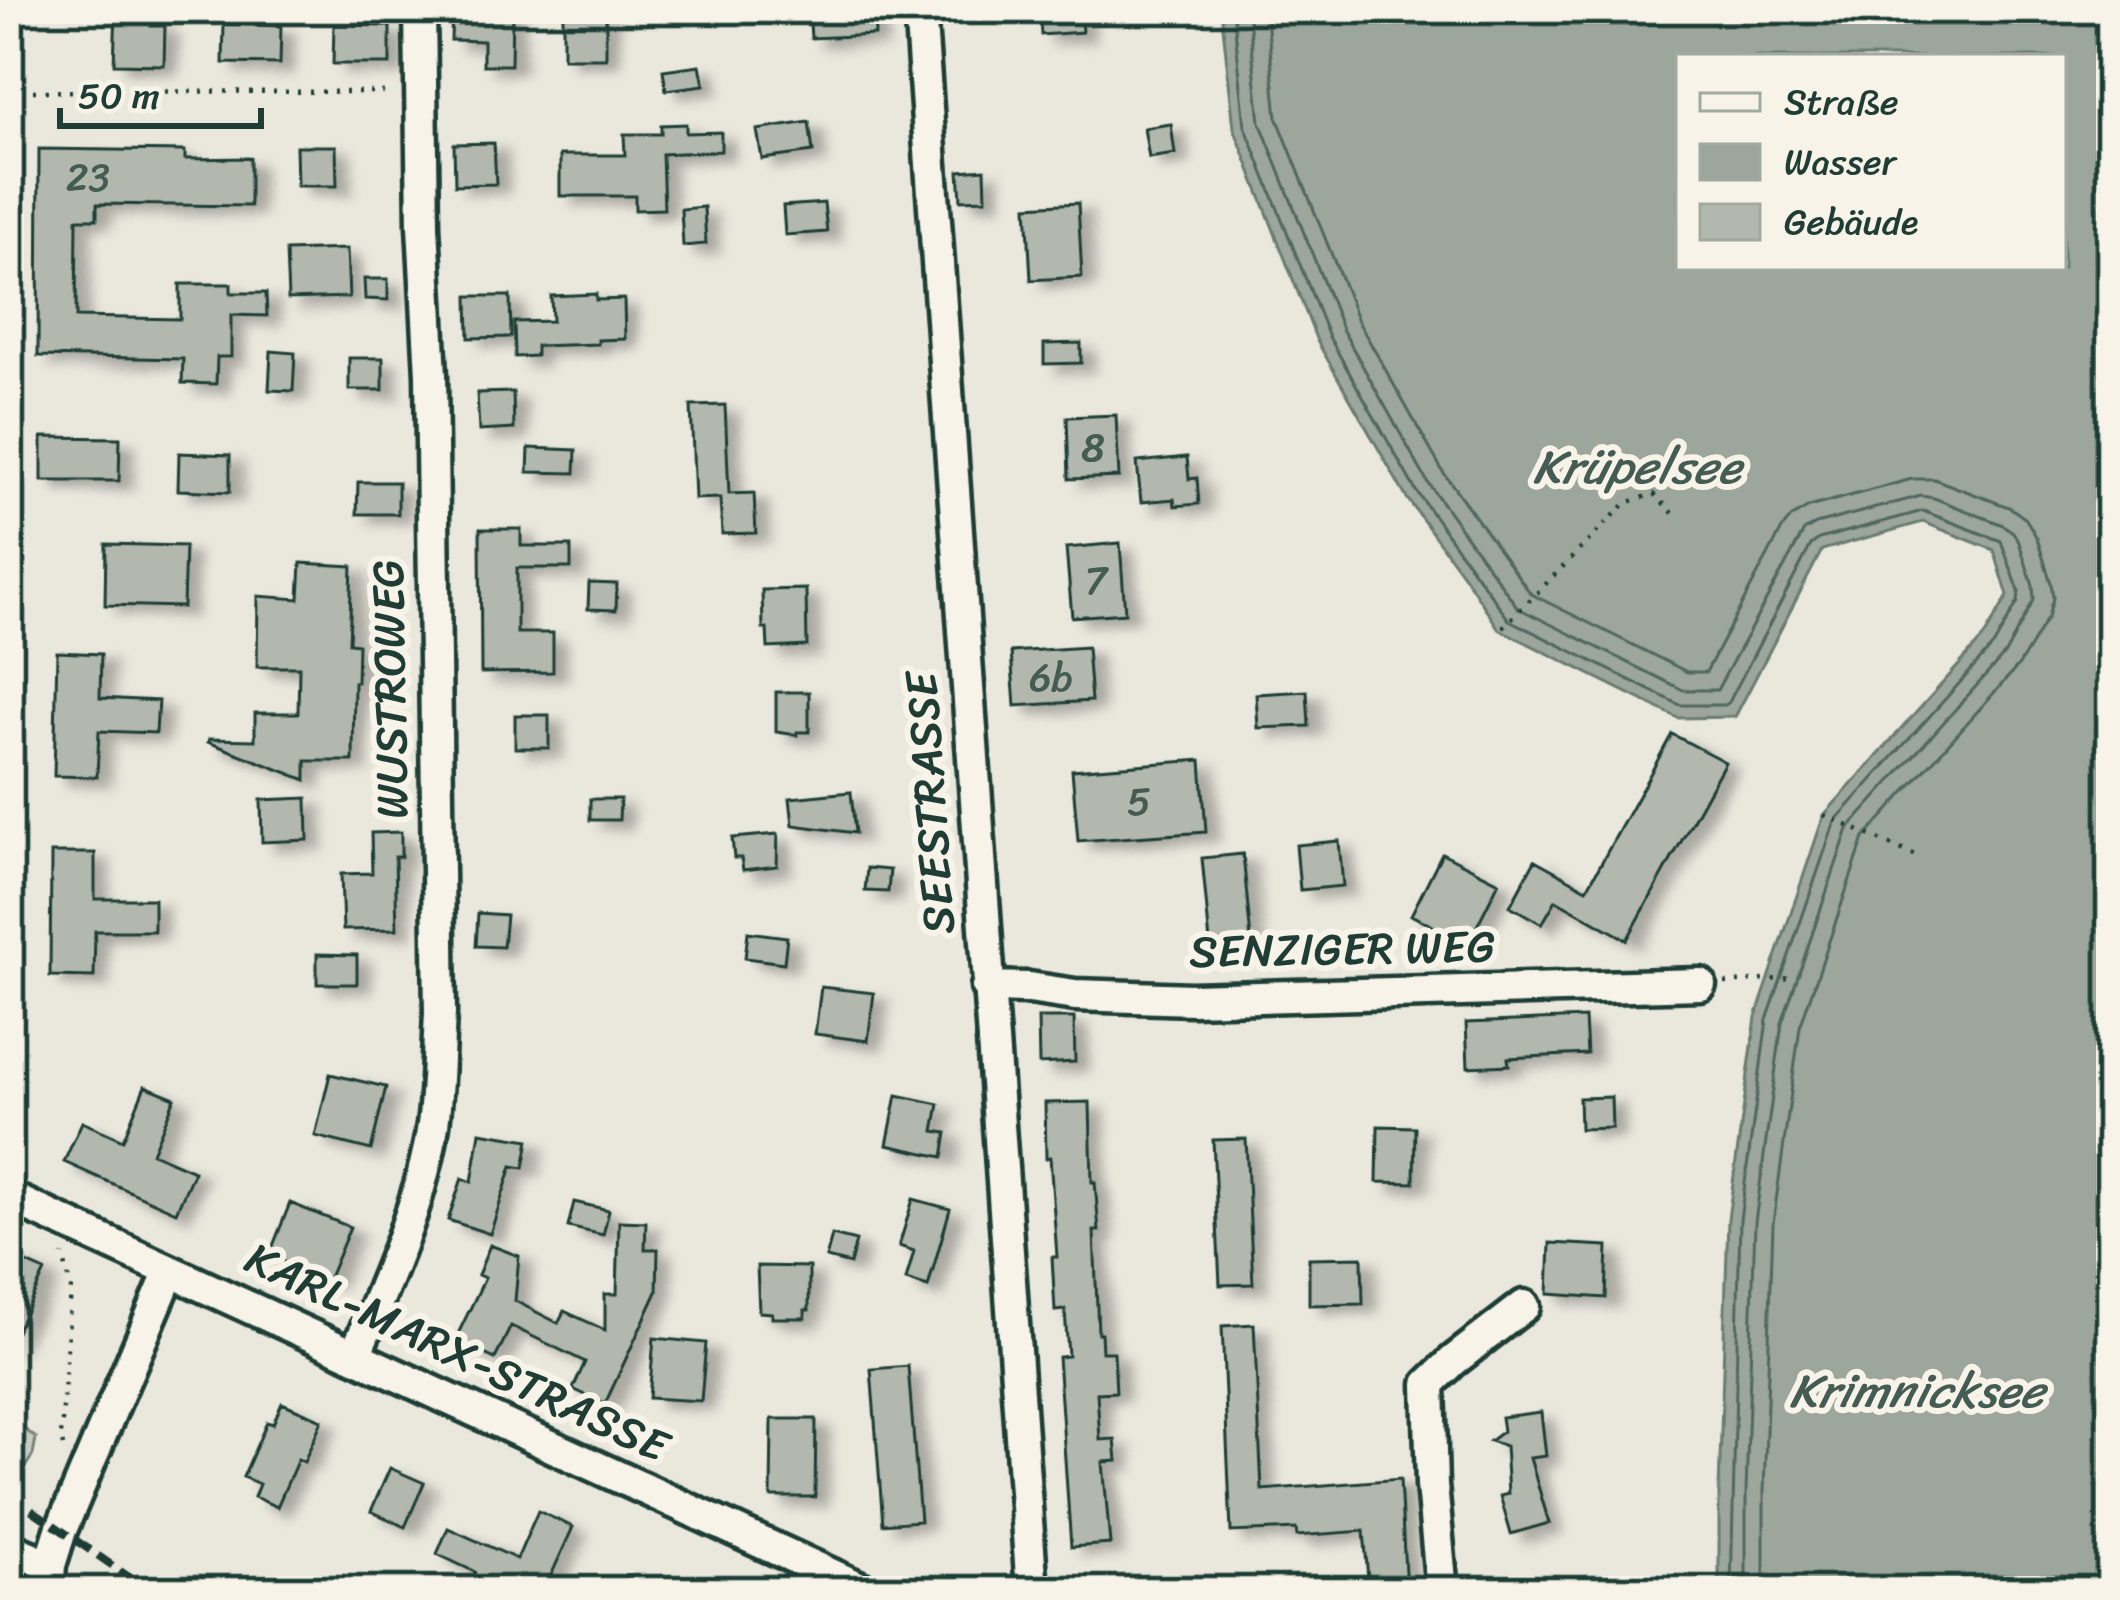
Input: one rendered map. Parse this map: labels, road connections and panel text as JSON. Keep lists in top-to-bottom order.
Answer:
{
  "streets": {
    "street": [
      "WUSTROWEG",
      "SEESTRASSE",
      "SENZIGER WEG",
      "KARL-MARX-STRASSE"
    ]
  },
  "crossings": [
    ["WUSTROWEG", "KARL-MARX-STRASSE"],
    ["SEESTRASSE", "SENZIGER WEG"]
  ],
  "water": ["Krüpelsee", "Krimnicksee"],
  "house_numbers": [
    "23",
    "8",
    "7",
    "6b",
    "5"
  ],
  "legend": ["Straße", "Wasser", "Gebäude"],
  "scale_bar": "50 m"
}
